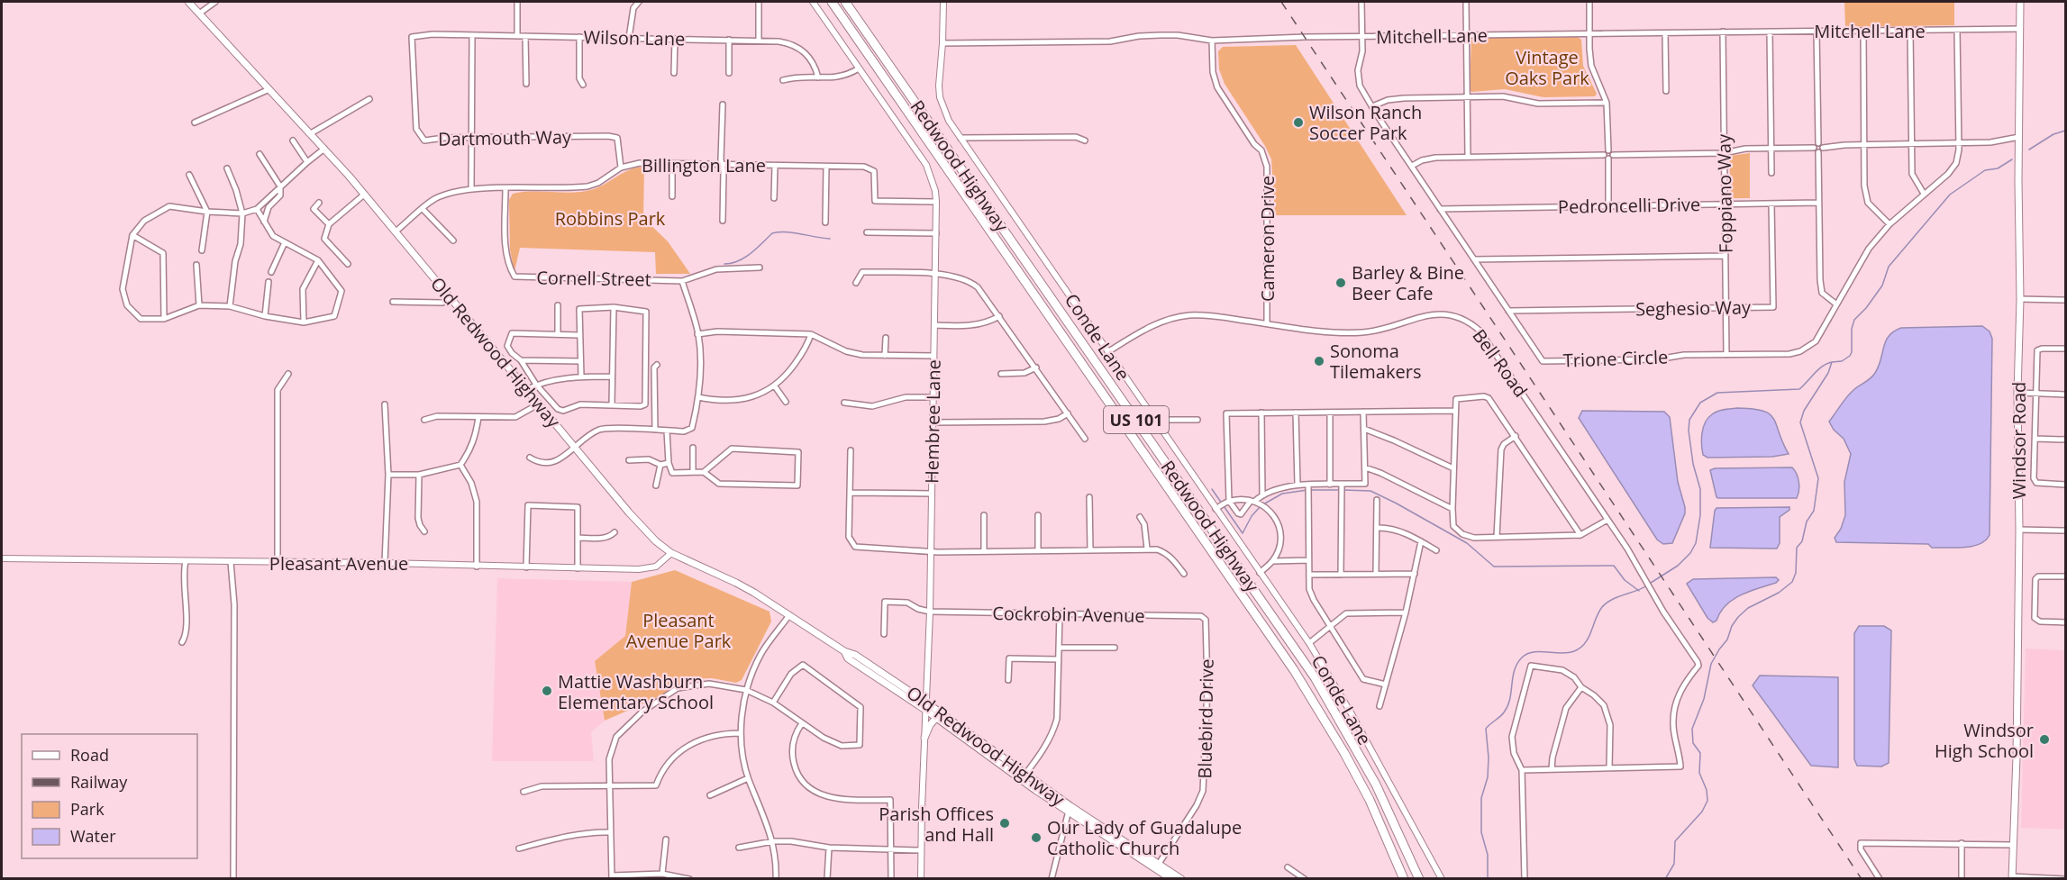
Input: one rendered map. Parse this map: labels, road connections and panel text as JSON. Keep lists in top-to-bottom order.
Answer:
{
  "streets": {
    "highway": ["Redwood Highway", "US 101"],
    "main road": ["Old Redwood Highway", "Windsor Road"],
    "street": [
      "Mitchell Lane",
      "Wilson Lane",
      "Dartmouth Way",
      "Billington Lane",
      "Foppiano Way",
      "Pedroncelli Drive",
      "Cameron Drive",
      "Cornell Street",
      "Seghesio Way",
      "Conde Lane",
      "Trione Circle",
      "Bell Road",
      "Hembree Lane",
      "Pleasant Avenue",
      "Cockrobin Avenue",
      "Bluebird Drive"
    ]
  },
  "crossings": [
    ["Mitchell Lane", "Foppiano Way"],
    ["Mitchell Lane", "Cameron Drive"],
    ["Mitchell Lane", "Conde Lane"],
    ["Mitchell Lane", "Trione Circle"],
    ["Mitchell Lane", "Windsor Road"],
    ["Wilson Lane", "Dartmouth Way"],
    ["Dartmouth Way", "Billington Lane"],
    ["Billington Lane", "Cornell Street"],
    ["Billington Lane", "Old Redwood Highway"],
    ["Billington Lane", "Hembree Lane"],
    ["Foppiano Way", "Pedroncelli Drive"],
    ["Foppiano Way", "Seghesio Way"],
    ["Foppiano Way", "Trione Circle"],
    ["Pedroncelli Drive", "Seghesio Way"],
    ["Pedroncelli Drive", "Trione Circle"],
    ["Cameron Drive", "Bell Road"],
    ["Seghesio Way", "Trione Circle"],
    ["Conde Lane", "Bell Road"],
    ["Old Redwood Highway", "Hembree Lane"],
    ["Old Redwood Highway", "Pleasant Avenue"],
    ["Old Redwood Highway", "Bluebird Drive"],
    ["Hembree Lane", "Cockrobin Avenue"],
    ["Cockrobin Avenue", "Bluebird Drive"]
  ],
  "parks": ["Vintage Oaks Park", "Robbins Park", "Pleasant Avenue Park"],
  "places": [
    "Wilson Ranch Soccer Park",
    "Barley & Bine Beer Cafe",
    "Sonoma Tilemakers",
    "Mattie Washburn Elementary School",
    "Windsor High School",
    "Parish Offices and Hall",
    "Our Lady of Guadalupe Catholic Church"
  ],
  "legend": [
    "Road",
    "Railway",
    "Park",
    "Water"
  ]
}
